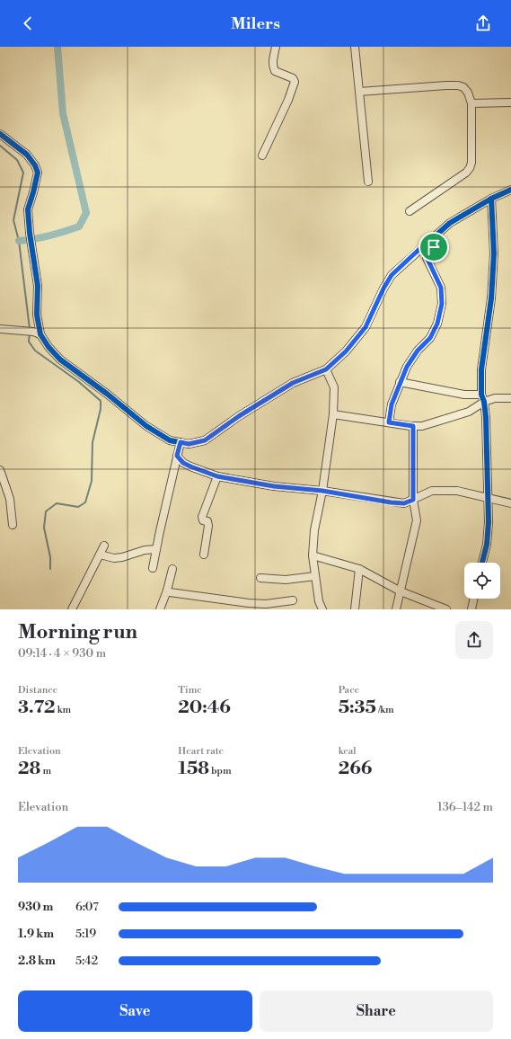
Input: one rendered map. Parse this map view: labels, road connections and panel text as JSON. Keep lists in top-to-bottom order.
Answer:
{
  "page": {
    "header": "Milers",
    "heading": ["Morning run", "09:14 · 4 × 930 m"],
    "stats": [
      ["Distance", "3.72 km"],
      ["Time", "20:46"],
      ["Pace", "5:35 /km"],
      ["Elevation", "28 m"],
      ["Heart rate", "158 bpm"],
      ["kcal", "266"]
    ],
    "chart": ["Elevation", "136–142 m"],
    "list": [
      {
        "name": "930 m",
        "note": "6:07"
      },
      {
        "name": "1.9 km",
        "note": "5:19"
      },
      {
        "name": "2.8 km",
        "note": "5:42"
      }
    ],
    "buttons": ["Save", "Share"]
  }
}
